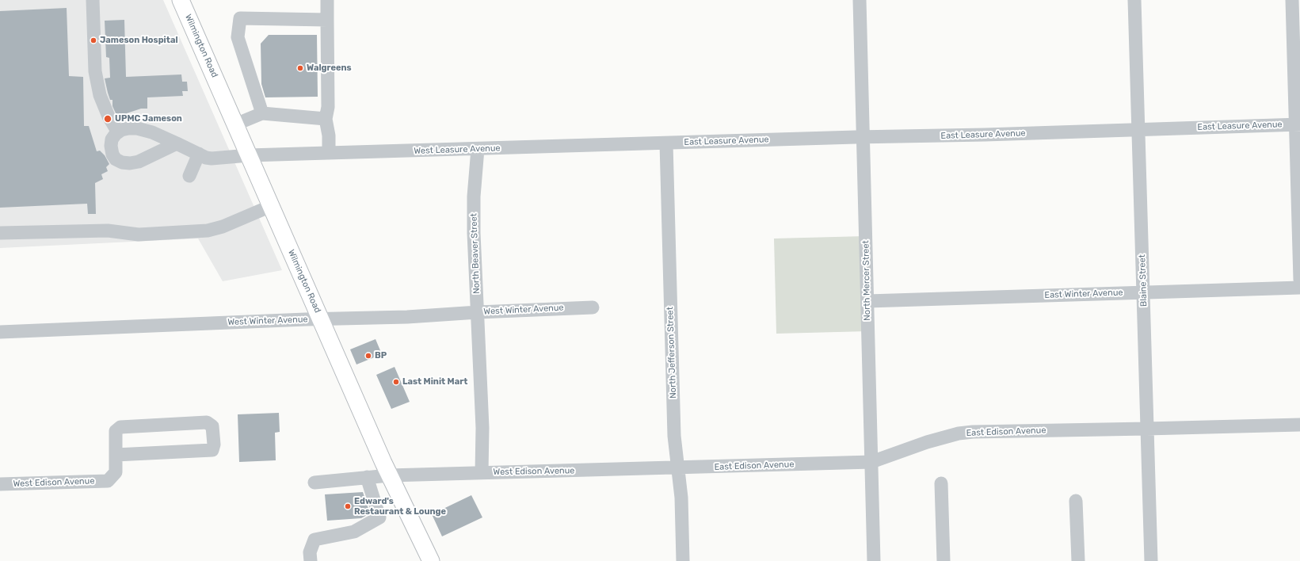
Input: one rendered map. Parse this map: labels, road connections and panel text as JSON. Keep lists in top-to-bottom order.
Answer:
{
  "streets": {
    "main road": ["Wilmington Road"],
    "street": [
      "East Leasure Avenue",
      "West Leasure Avenue",
      "North Beaver Street",
      "North Mercer Street",
      "Blaine Street",
      "East Winter Avenue",
      "West Winter Avenue",
      "North Jefferson Street",
      "East Edison Avenue",
      "West Edison Avenue"
    ]
  },
  "crossings": [
    ["Wilmington Road", "West Leasure Avenue"],
    ["Wilmington Road", "West Winter Avenue"],
    ["Wilmington Road", "West Edison Avenue"],
    ["East Leasure Avenue", "West Leasure Avenue"],
    ["East Leasure Avenue", "North Mercer Street"],
    ["East Leasure Avenue", "Blaine Street"],
    ["East Leasure Avenue", "North Jefferson Street"],
    ["West Leasure Avenue", "North Beaver Street"],
    ["West Leasure Avenue", "North Jefferson Street"],
    ["North Beaver Street", "West Winter Avenue"],
    ["North Beaver Street", "West Edison Avenue"],
    ["North Mercer Street", "East Winter Avenue"],
    ["North Mercer Street", "East Edison Avenue"],
    ["Blaine Street", "East Winter Avenue"],
    ["Blaine Street", "East Edison Avenue"],
    ["North Jefferson Street", "East Edison Avenue"],
    ["North Jefferson Street", "West Edison Avenue"],
    ["East Edison Avenue", "West Edison Avenue"]
  ],
  "places": [
    "Jameson Hospital",
    "Walgreens",
    "UPMC Jameson",
    "BP",
    "Last Minit Mart",
    "Edward's Restaurant & Lounge"
  ]
}
